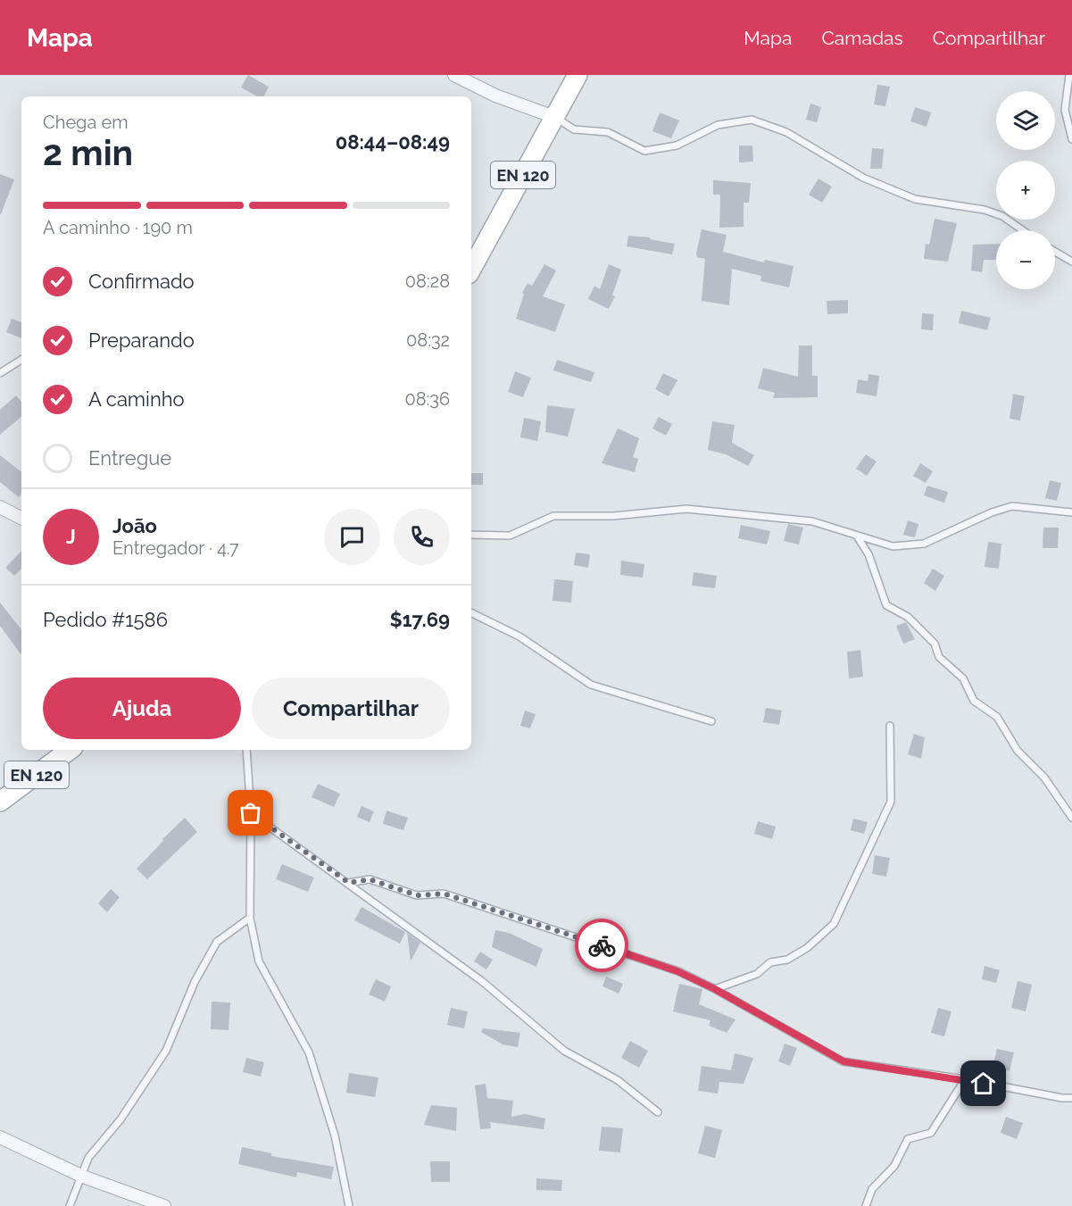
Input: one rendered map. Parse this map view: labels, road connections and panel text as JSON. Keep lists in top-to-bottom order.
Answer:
{
  "streets": {
    "main road": ["EN 120"]
  },
  "page": {
    "header": "Mapa",
    "nav": ["Mapa", "Camadas", "Compartilhar"],
    "map_buttons": ["+", "−"],
    "heading": ["2 min", "Chega em", "08:44–08:49"],
    "panel": [
      "João",
      "Entregador · 4.7",
      "Pedido #1586",
      "$17.69"
    ],
    "bar": "A caminho · 190 m",
    "list": [
      ["Confirmado", "08:28"],
      ["Preparando", "08:32"],
      ["A caminho", "08:36"],
      "Entregue"
    ],
    "round": "J",
    "buttons": ["Ajuda", "Compartilhar"]
  }
}
